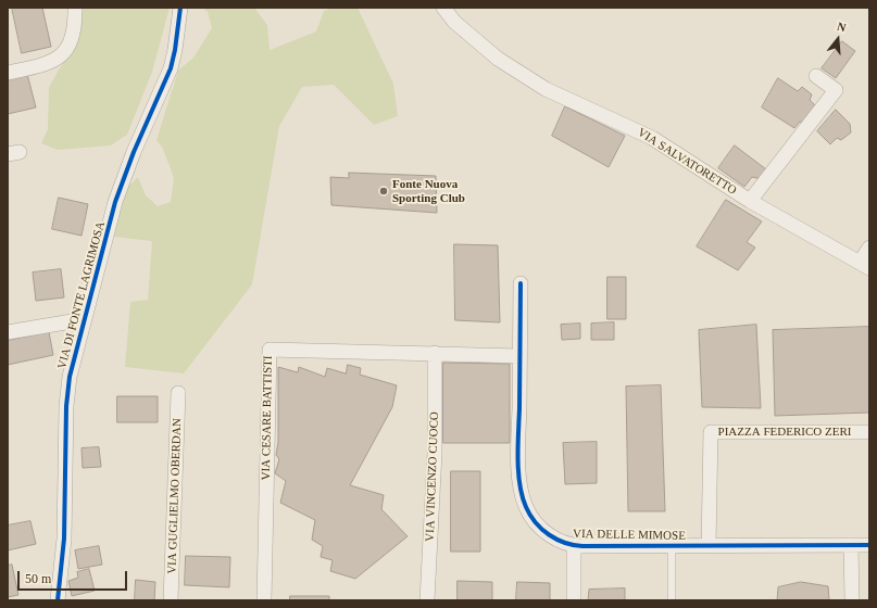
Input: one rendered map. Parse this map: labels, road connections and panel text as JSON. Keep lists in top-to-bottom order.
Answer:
{
  "streets": {
    "street": [
      "VIA SALVATORETTO",
      "VIA DI FONTE LAGRIMOSA",
      "VIA CESARE BATTISTI",
      "PIAZZA FEDERICO ZERI",
      "VIA VINCENZO CUOCO",
      "VIA GUGLIELMO OBERDAN",
      "VIA DELLE MIMOSE"
    ]
  },
  "crossings": [
    ["VIA CESARE BATTISTI", "VIA VINCENZO CUOCO"],
    ["PIAZZA FEDERICO ZERI", "VIA DELLE MIMOSE"]
  ],
  "places": ["Fonte Nuova Sporting Club"],
  "scale_bar": "50 m",
  "north": "top"
}
